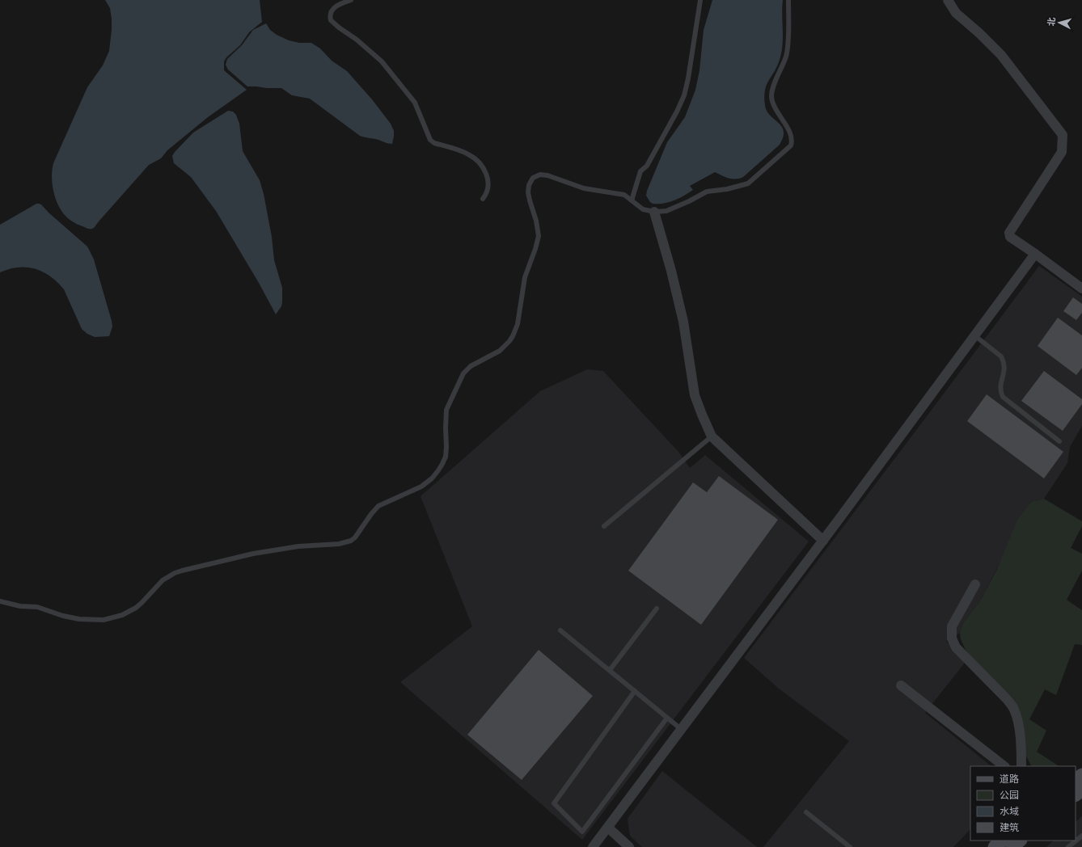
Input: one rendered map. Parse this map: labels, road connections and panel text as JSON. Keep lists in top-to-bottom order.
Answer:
{
  "legend": [
    "道路",
    "公园",
    "水域",
    "建筑"
  ],
  "north": "left"
}
